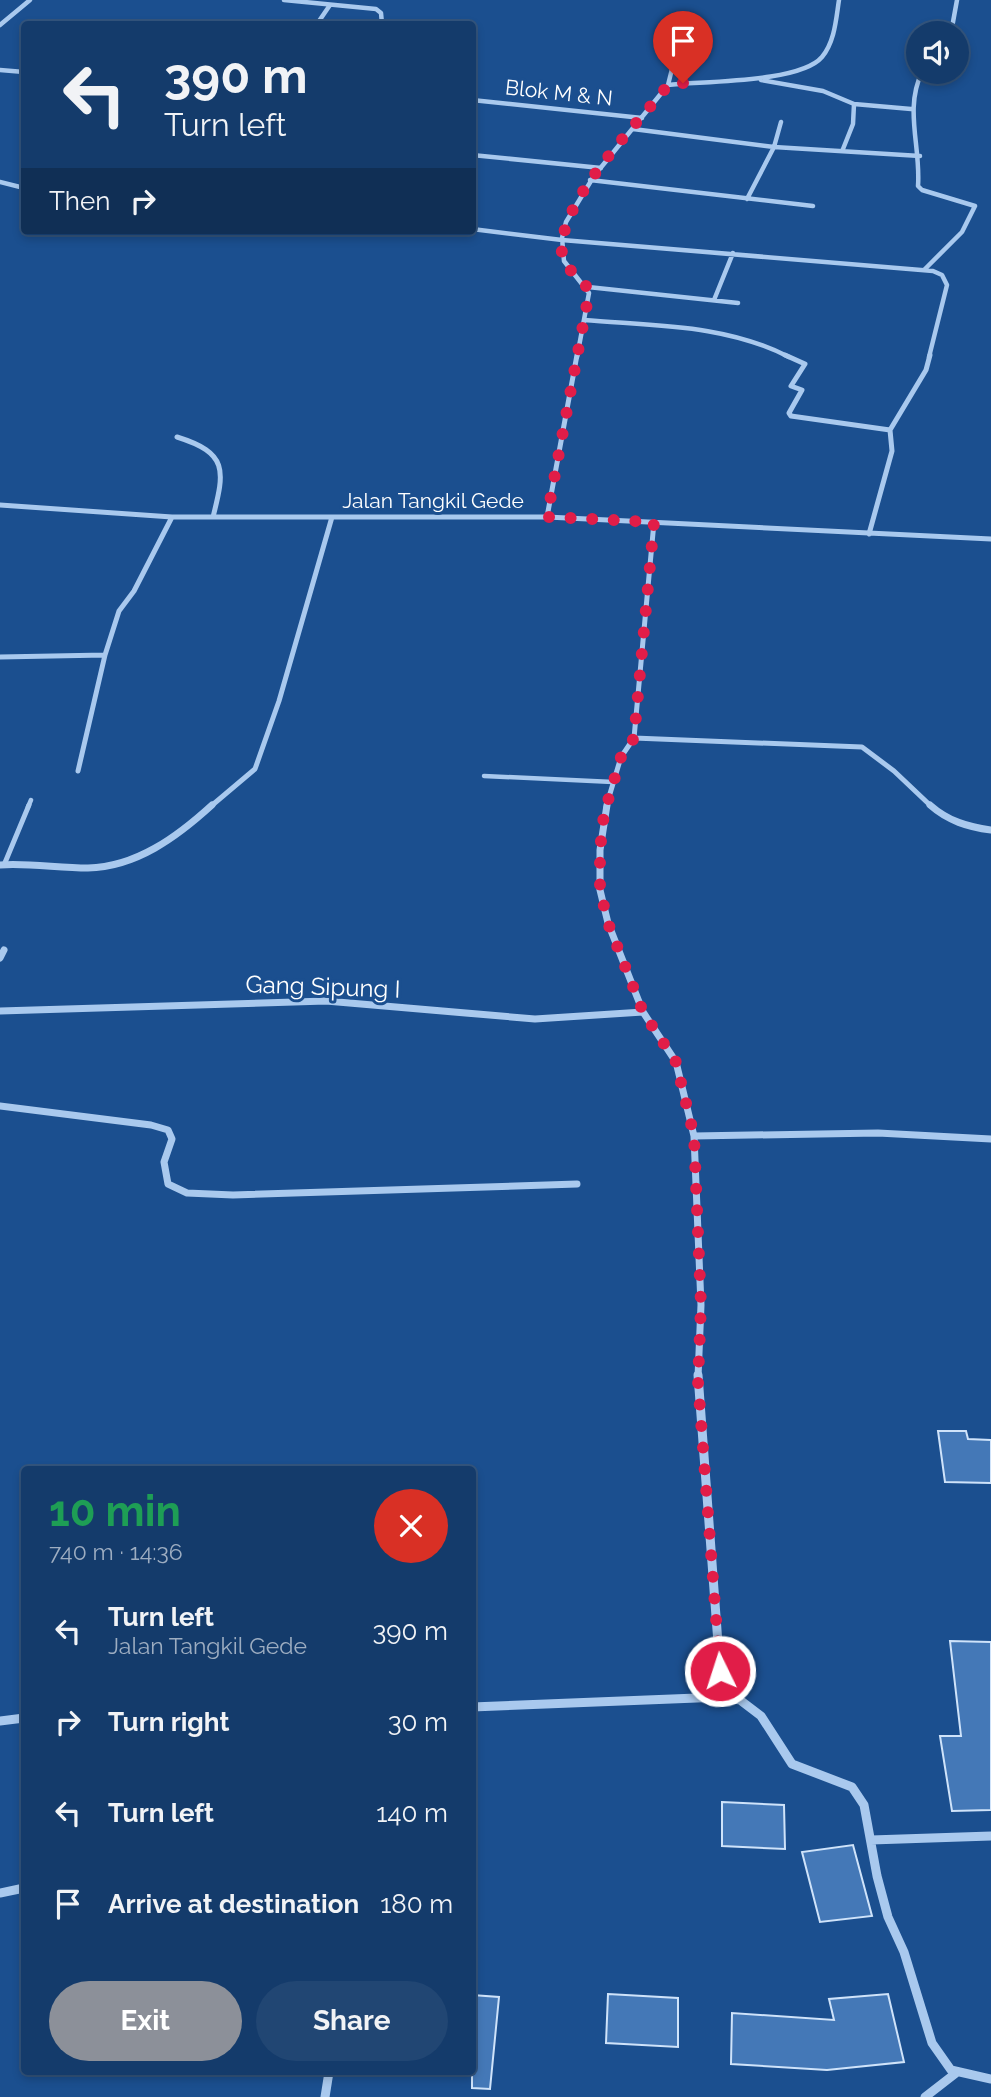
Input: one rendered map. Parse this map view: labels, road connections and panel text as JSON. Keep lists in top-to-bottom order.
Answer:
{
  "streets": {
    "street": ["Blok M & N", "Jalan Tangkil Gede", "Gang Sipung I"]
  },
  "page": {
    "turn": ["390 m", "Turn left"],
    "then": "Then",
    "heading": ["10 min", "740 m · 14:36"],
    "list": [
      {
        "name": "Turn left",
        "note": "Jalan Tangkil Gede",
        "value": "390 m"
      },
      {
        "name": "Turn right",
        "value": "30 m"
      },
      {
        "name": "Turn left",
        "value": "140 m"
      },
      {
        "name": "Arrive at destination",
        "value": "180 m"
      }
    ],
    "buttons": ["Exit", "Share"]
  }
}
